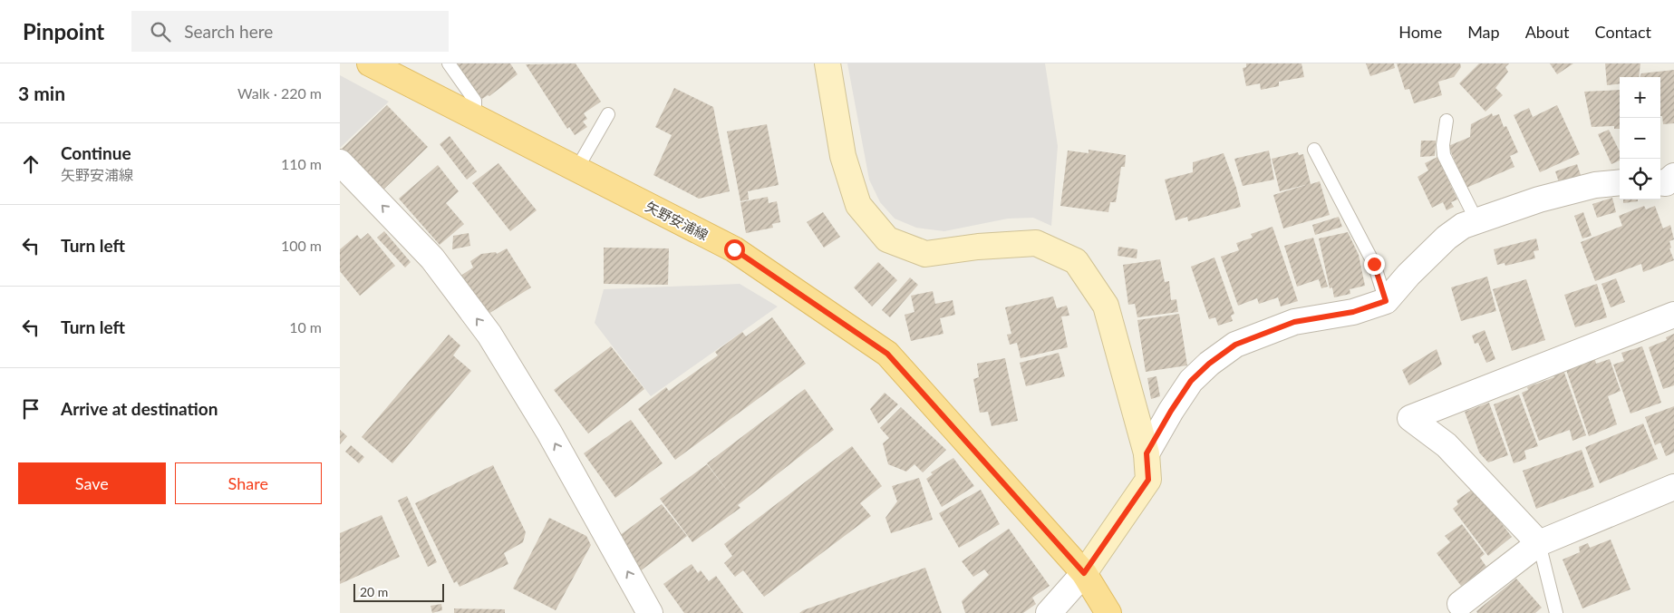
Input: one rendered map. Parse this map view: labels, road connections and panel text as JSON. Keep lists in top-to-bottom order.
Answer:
{
  "streets": {
    "main road": ["矢野安浦線"]
  },
  "scale_bar": "20 m",
  "page": {
    "header": "Pinpoint",
    "search": "Search here",
    "nav": [
      "Home",
      "Map",
      "About",
      "Contact"
    ],
    "heading": ["3 min", "Walk · 220 m"],
    "map_buttons": ["+", "−"],
    "list": [
      ["Continue", "矢野安浦線", "110 m"],
      ["Turn left", "100 m"],
      ["Turn left", "10 m"],
      "Arrive at destination"
    ],
    "buttons": ["Save", "Share"],
    "scale": "20 m"
  }
}
